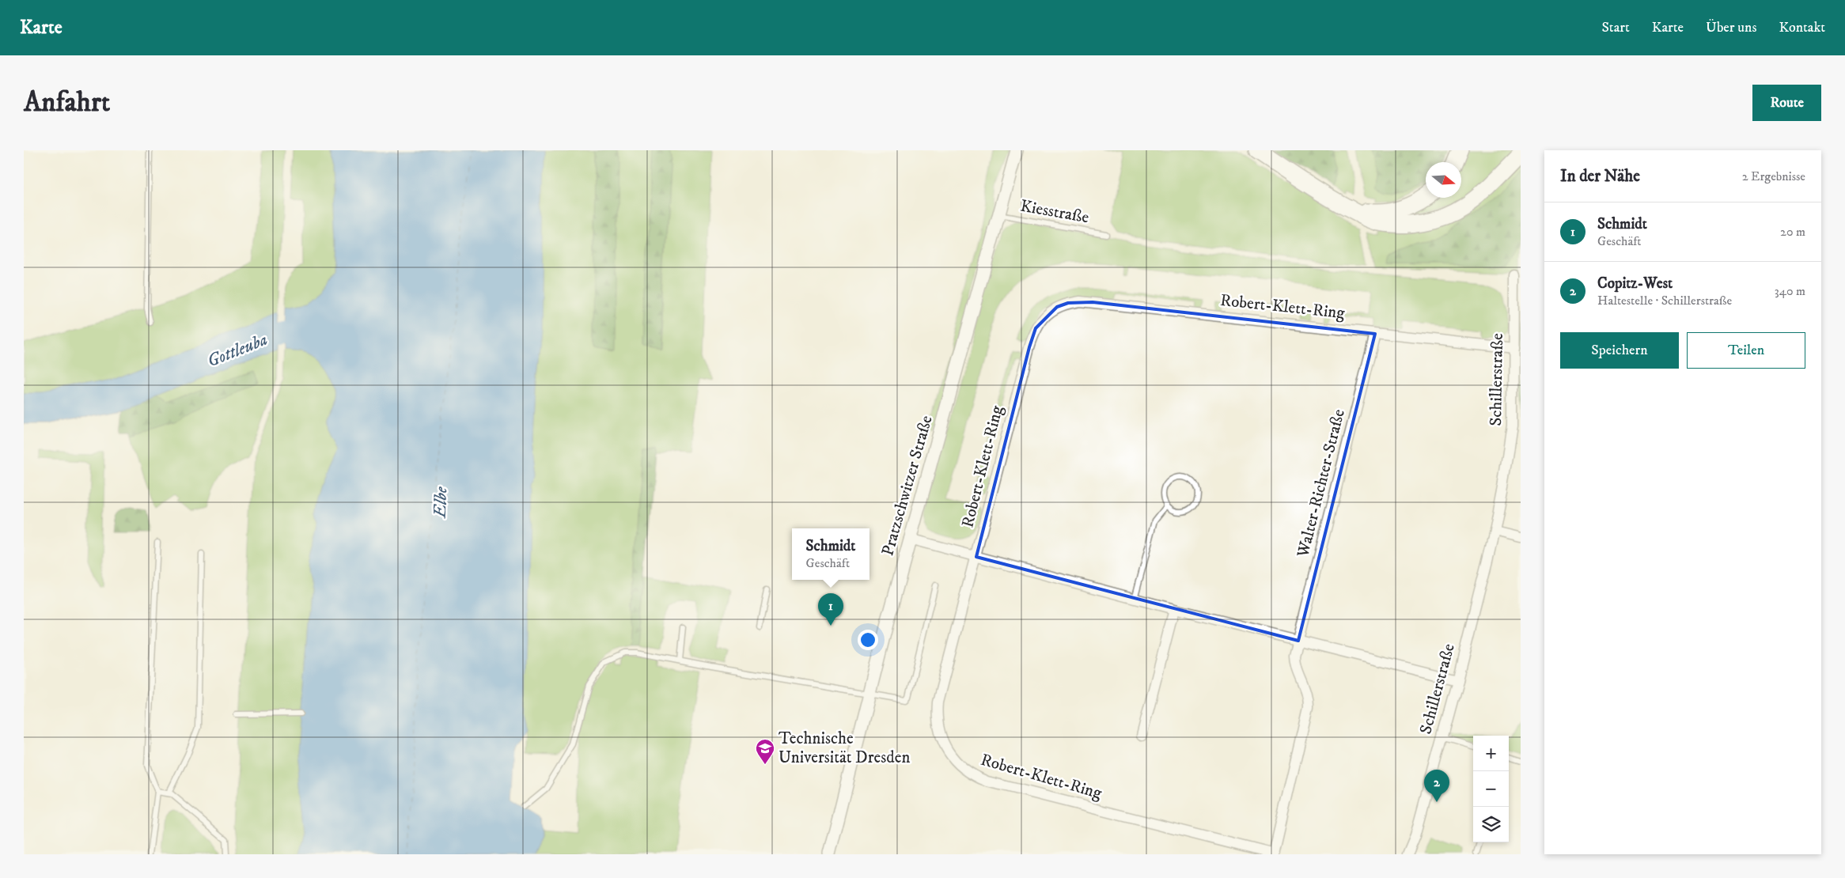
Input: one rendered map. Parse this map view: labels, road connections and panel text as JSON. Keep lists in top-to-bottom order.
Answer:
{
  "streets": {
    "street": [
      "Robert-Klett-Ring",
      "Schillerstraße",
      "Walter-Richter-Straße",
      "Pratzschwitzer Straße"
    ],
    "lane": ["Kiesstraße"]
  },
  "crossings": [
    ["Kiesstraße", "Pratzschwitzer Straße"],
    ["Robert-Klett-Ring", "Schillerstraße"],
    ["Robert-Klett-Ring", "Walter-Richter-Straße"]
  ],
  "water": ["Gottleuba", "Elbe"],
  "places": {
    "school or university": ["Technische Universität Dresden"]
  },
  "north": "right",
  "page": {
    "header": "Karte",
    "nav": [
      "Start",
      "Karte",
      "Über uns",
      "Kontakt"
    ],
    "buttons": [
      "Route",
      ["Speichern", "Teilen"]
    ],
    "title": "Anfahrt",
    "heading": ["In der Nähe", "2 Ergebnisse"],
    "list": [
      {
        "mark": "1",
        "name": "Schmidt",
        "note": "Geschäft",
        "value": "20 m"
      },
      {
        "mark": "2",
        "name": "Copitz-West",
        "note": "Haltestelle · Schillerstraße",
        "value": "340 m"
      }
    ],
    "popup": ["Schmidt", "Geschäft"],
    "pins": ["1", "2"],
    "map_buttons": ["+", "−"]
  }
}
